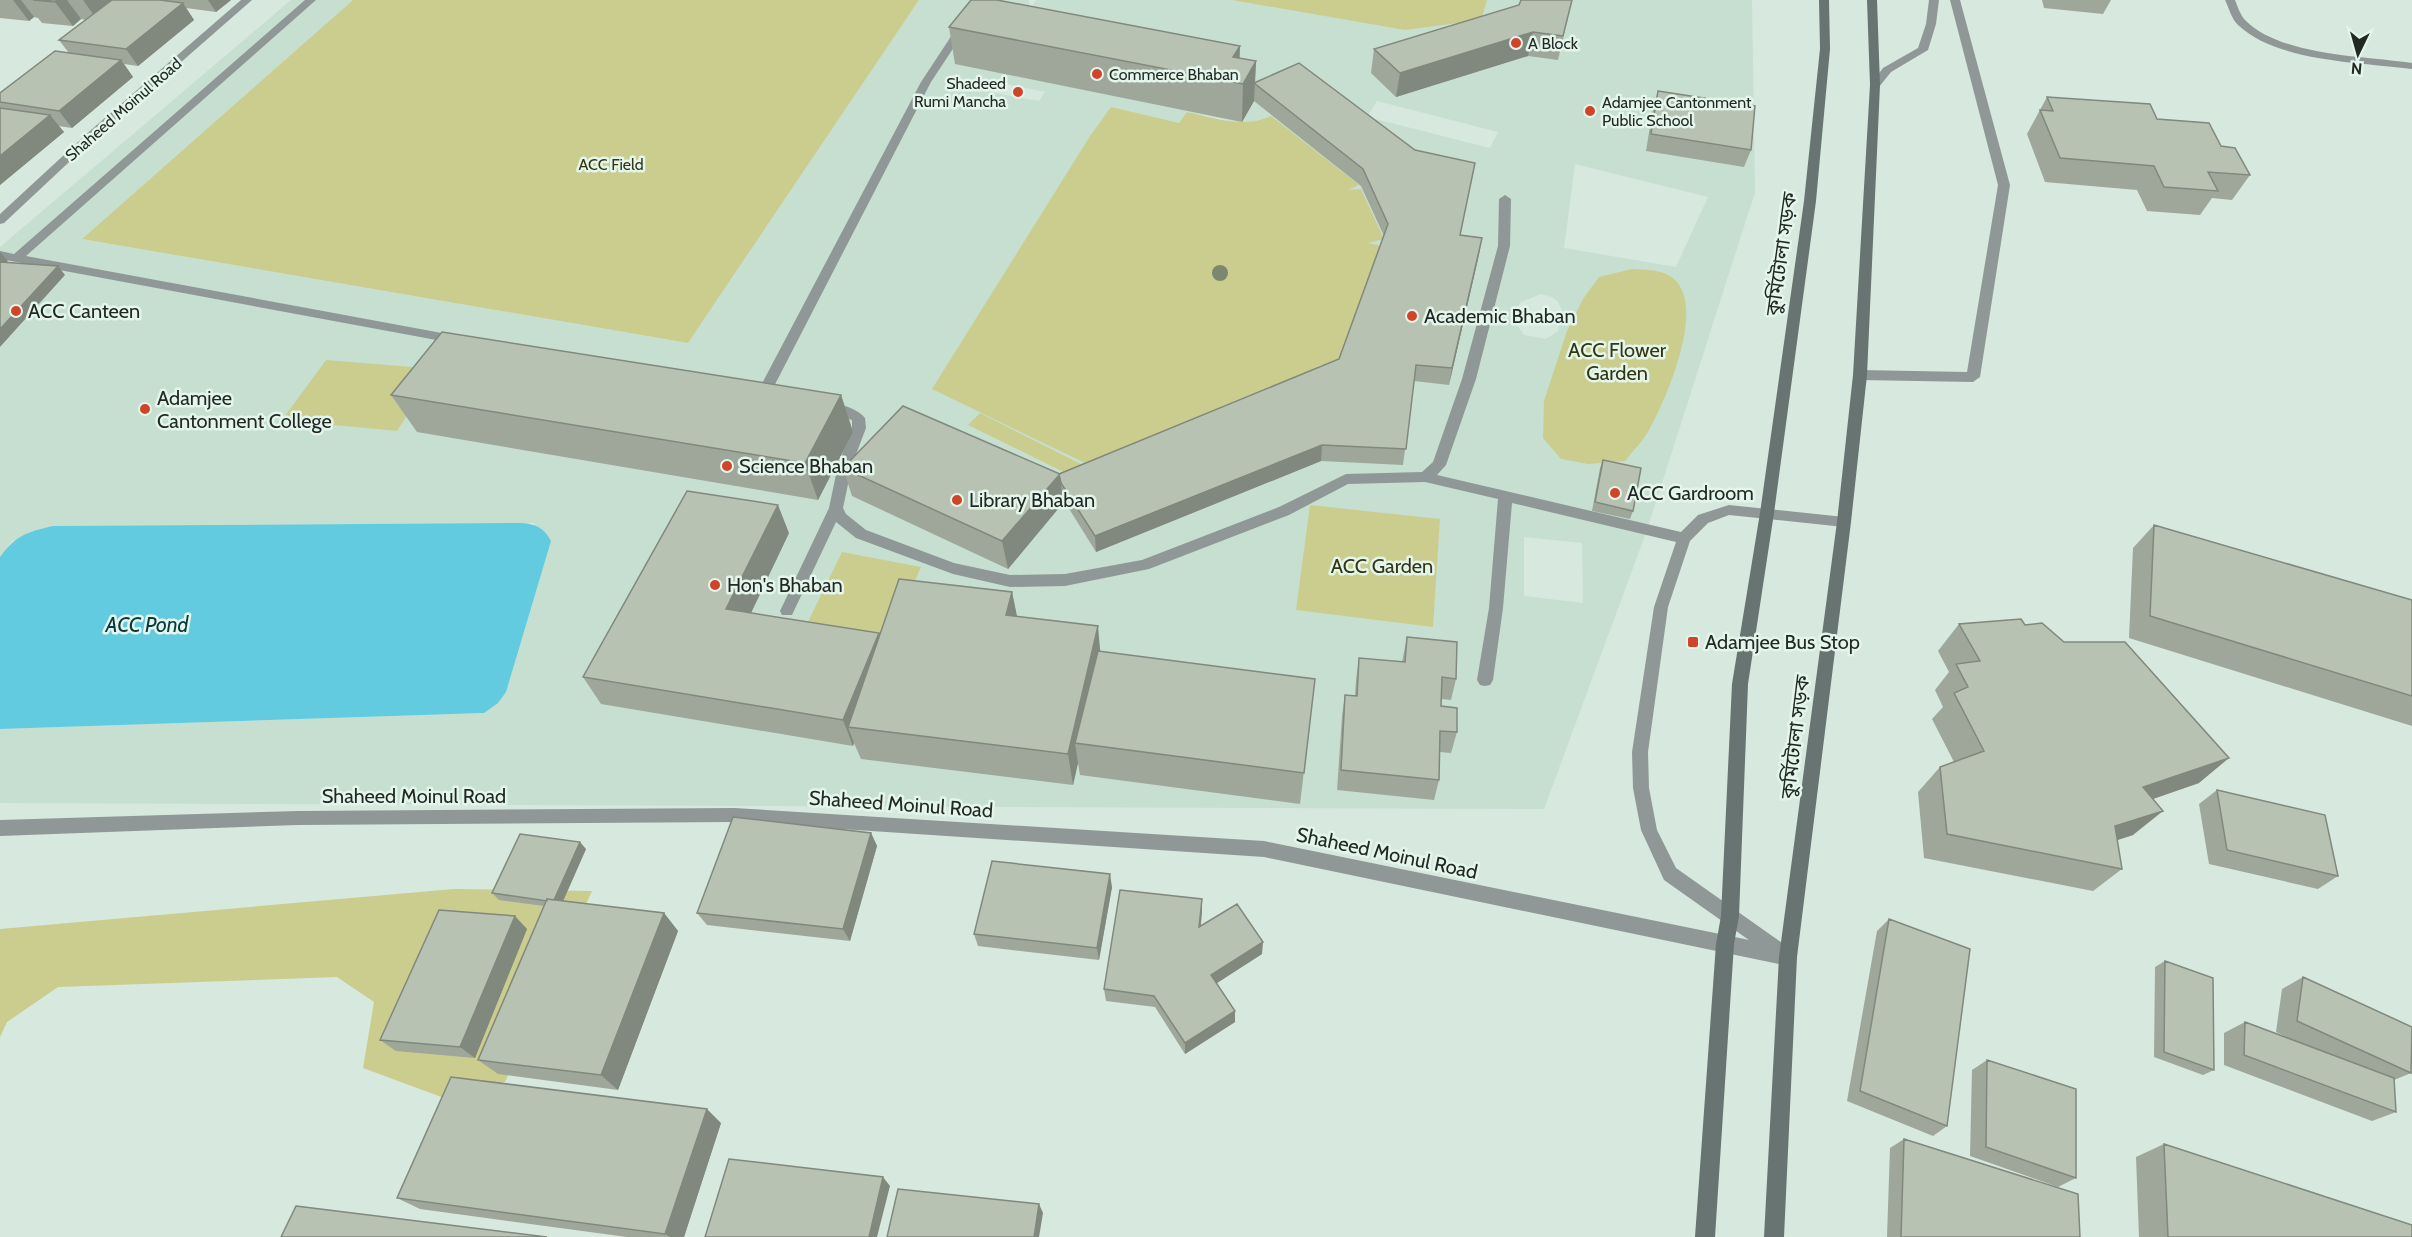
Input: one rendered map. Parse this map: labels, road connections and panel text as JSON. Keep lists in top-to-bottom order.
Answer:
{
  "streets": {
    "main road": ["কুর্মিটোলা সড়ক"],
    "street": ["Shaheed Moinul Road"]
  },
  "crossings": [
    ["Shaheed Moinul Road", "কুর্মিটোলা সড়ক"]
  ],
  "water": ["ACC Pond"],
  "parks": ["ACC Field", "ACC Flower Garden", "ACC Garden"],
  "places": {
    "other": [
      "A Block",
      "Commerce Bhaban",
      "Shadeed Rumi Mancha",
      "Adamjee Cantonment Public School",
      "ACC Canteen",
      "Academic Bhaban",
      "Adamjee Cantonment College",
      "Science Bhaban",
      "ACC Gardroom",
      "Library Bhaban",
      "Hon's Bhaban"
    ],
    "transit": ["Adamjee Bus Stop"]
  },
  "north": "bottom"
}
